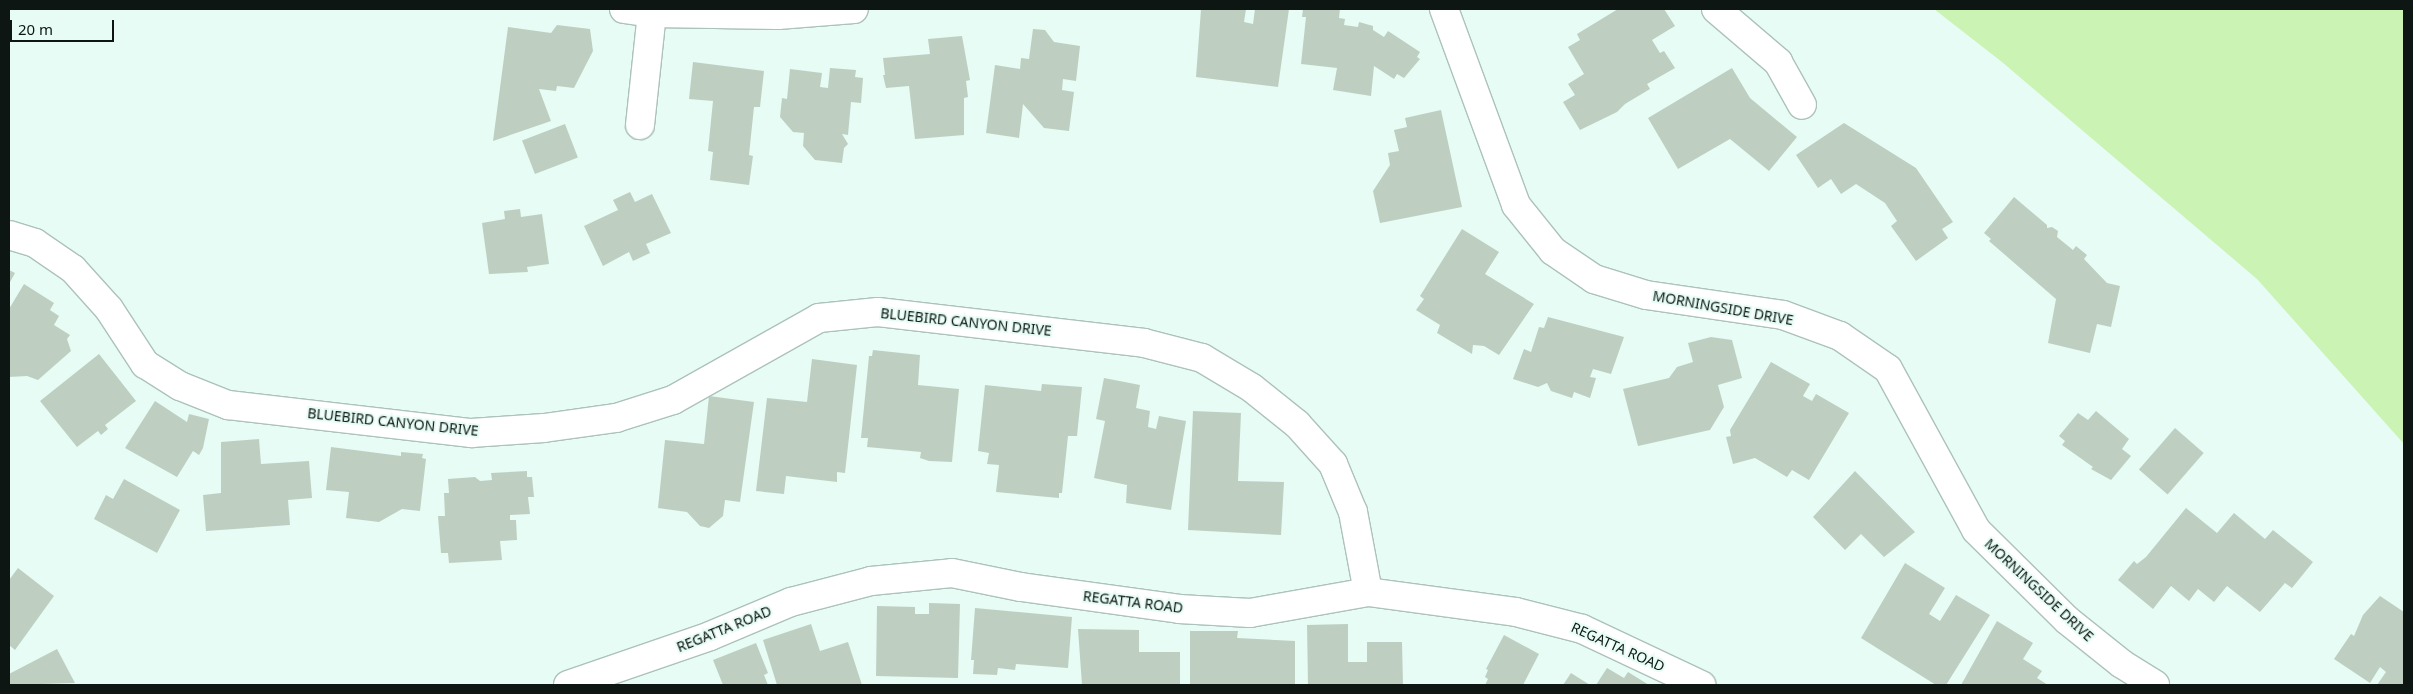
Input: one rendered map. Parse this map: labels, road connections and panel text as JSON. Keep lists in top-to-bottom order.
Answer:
{
  "streets": {
    "street": ["MORNINGSIDE DRIVE", "BLUEBIRD CANYON DRIVE", "REGATTA ROAD"]
  },
  "crossings": [
    ["BLUEBIRD CANYON DRIVE", "REGATTA ROAD"]
  ],
  "scale_bar": "20 m"
}
